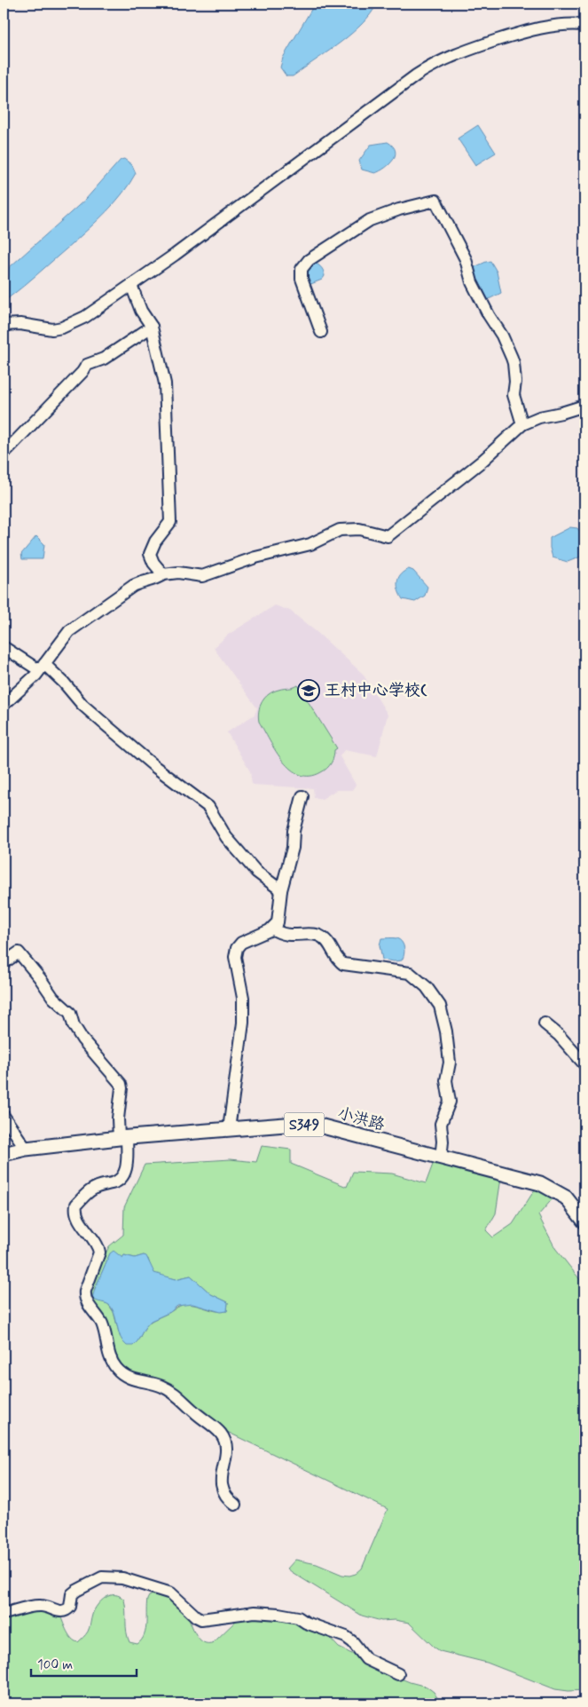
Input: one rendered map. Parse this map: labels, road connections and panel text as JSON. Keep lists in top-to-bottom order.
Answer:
{
  "streets": {
    "main road": ["小洪路", "S349"]
  },
  "places": {
    "school or university": ["王村中心学校("]
  },
  "scale_bar": "100 m"
}
